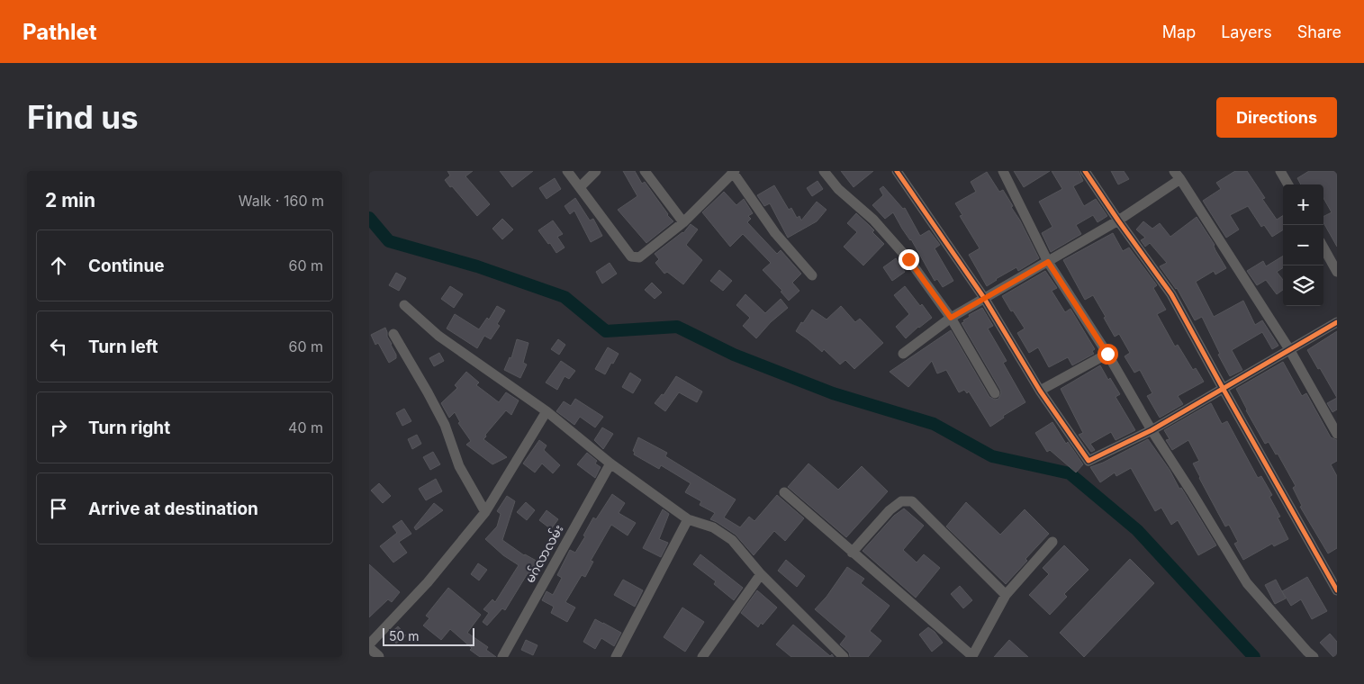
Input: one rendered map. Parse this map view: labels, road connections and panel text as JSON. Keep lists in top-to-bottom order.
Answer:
{
  "streets": {
    "street": ["မဂ်လာလမ်း"]
  },
  "scale_bar": "50 m",
  "page": {
    "header": "Pathlet",
    "nav": ["Map", "Layers", "Share"],
    "buttons": "Directions",
    "title": "Find us",
    "heading": ["2 min", "Walk · 160 m"],
    "map_buttons": ["+", "−"],
    "list": [
      ["Continue", "60 m"],
      ["Turn left", "60 m"],
      ["Turn right", "40 m"],
      "Arrive at destination"
    ],
    "scale": "50 m"
  }
}
